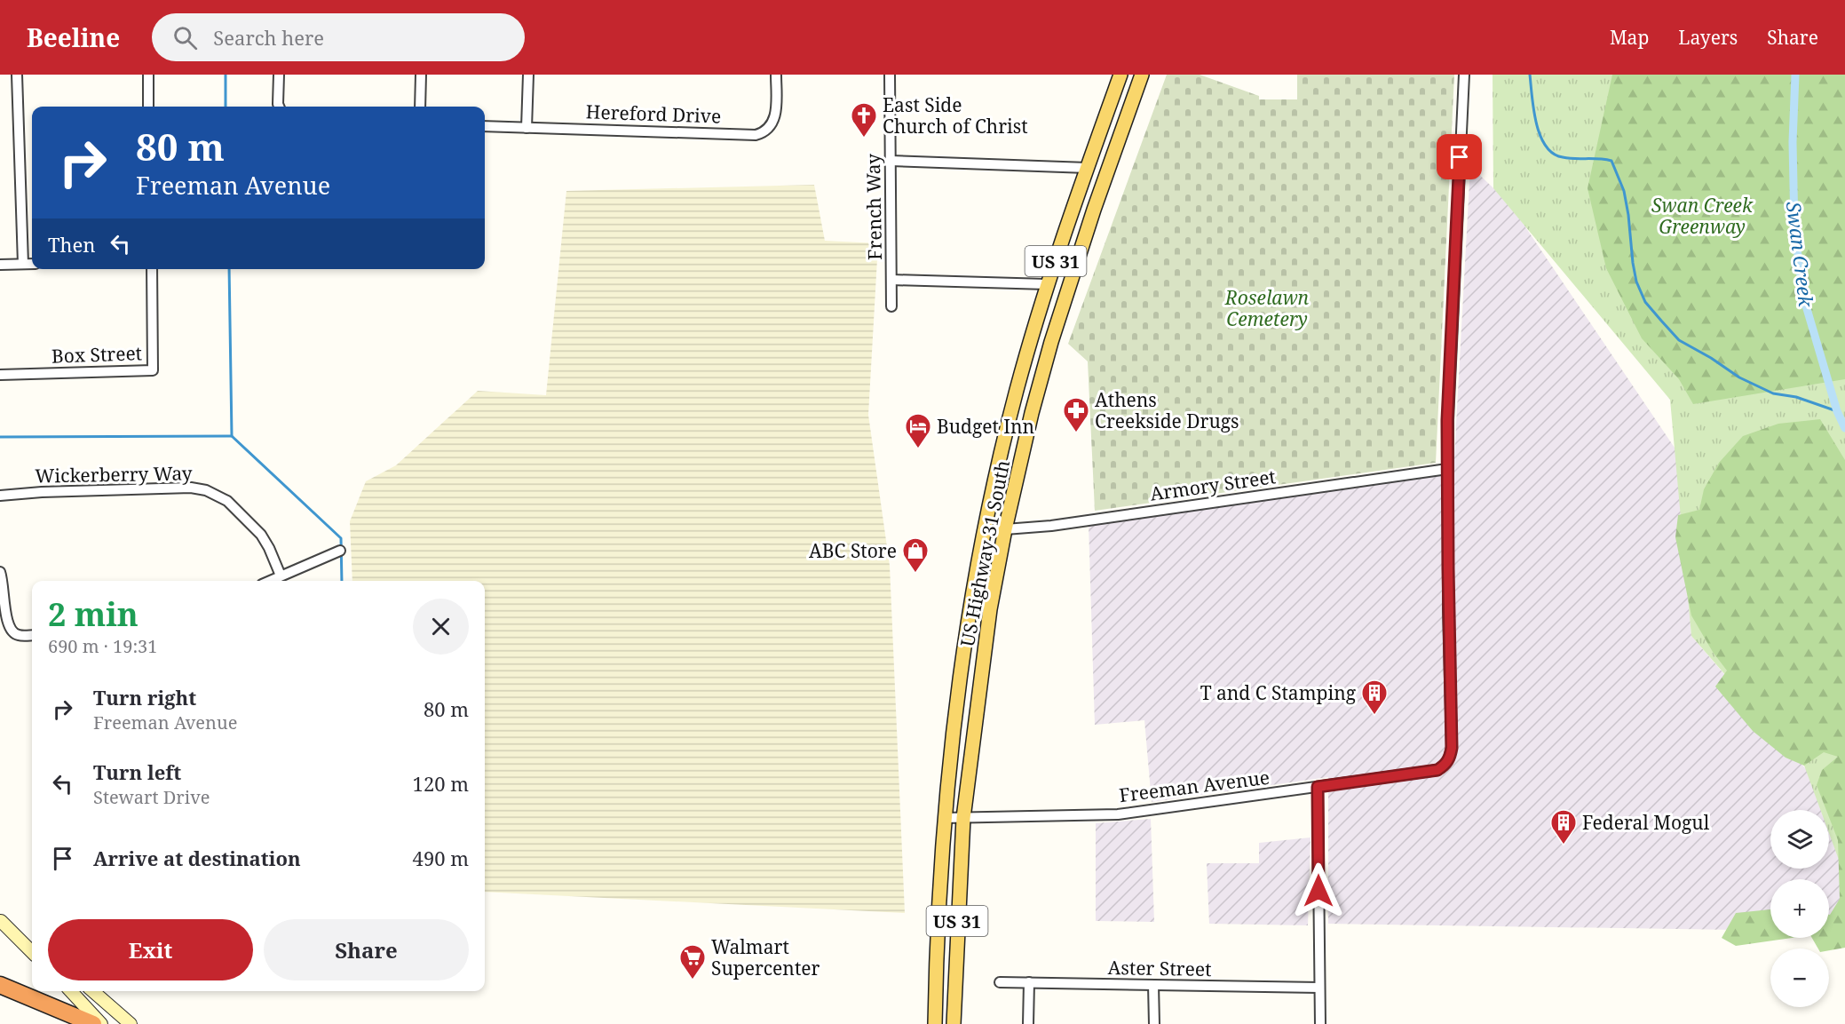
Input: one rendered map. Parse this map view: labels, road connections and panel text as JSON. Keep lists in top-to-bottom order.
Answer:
{
  "streets": {
    "main road": ["US 31", "US Highway 31 South"],
    "street": [
      "Hereford Drive",
      "French Way",
      "Box Street",
      "Wickerberry Way",
      "Armory Street",
      "Freeman Avenue",
      "Aster Street"
    ]
  },
  "crossings": [
    ["Armory Street", "US Highway 31 South"],
    ["Armory Street", "Freeman Avenue"],
    ["US Highway 31 South", "Freeman Avenue"]
  ],
  "water": ["Swan Creek"],
  "parks": ["Swan Creek Greenway", "Roselawn Cemetery"],
  "places": {
    "church": ["East Side Church of Christ"],
    "pharmacy": ["Athens Creekside Drugs"],
    "hotel": ["Budget Inn"],
    "shop": ["ABC Store"],
    "building": ["T and C Stamping", "Federal Mogul"],
    "supermarket": ["Walmart Supercenter"]
  },
  "page": {
    "header": "Beeline",
    "search": "Search here",
    "nav": ["Map", "Layers", "Share"],
    "turn": ["80 m", "Freeman Avenue"],
    "then": "Then",
    "heading": ["2 min", "690 m · 19:31"],
    "list": [
      {
        "name": "Turn right",
        "note": "Freeman Avenue",
        "value": "80 m"
      },
      {
        "name": "Turn left",
        "note": "Stewart Drive",
        "value": "120 m"
      },
      {
        "name": "Arrive at destination",
        "value": "490 m"
      }
    ],
    "map_buttons": ["+", "−"],
    "buttons": ["Exit", "Share"]
  }
}
